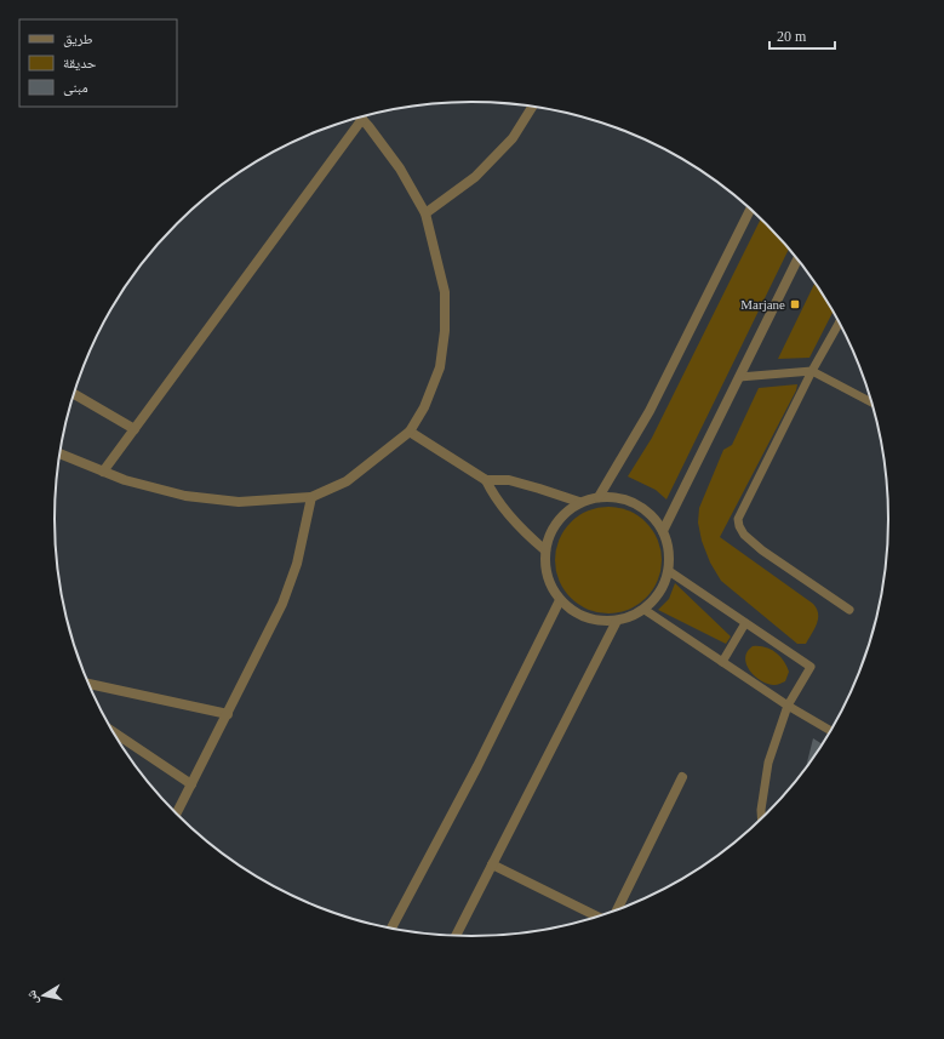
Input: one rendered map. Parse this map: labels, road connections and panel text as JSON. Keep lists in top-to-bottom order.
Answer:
{
  "places": {
    "transit": ["Marjane"]
  },
  "legend": ["طريق", "حديقة", "مبنى"],
  "scale_bar": "20 m",
  "north": "left"
}
